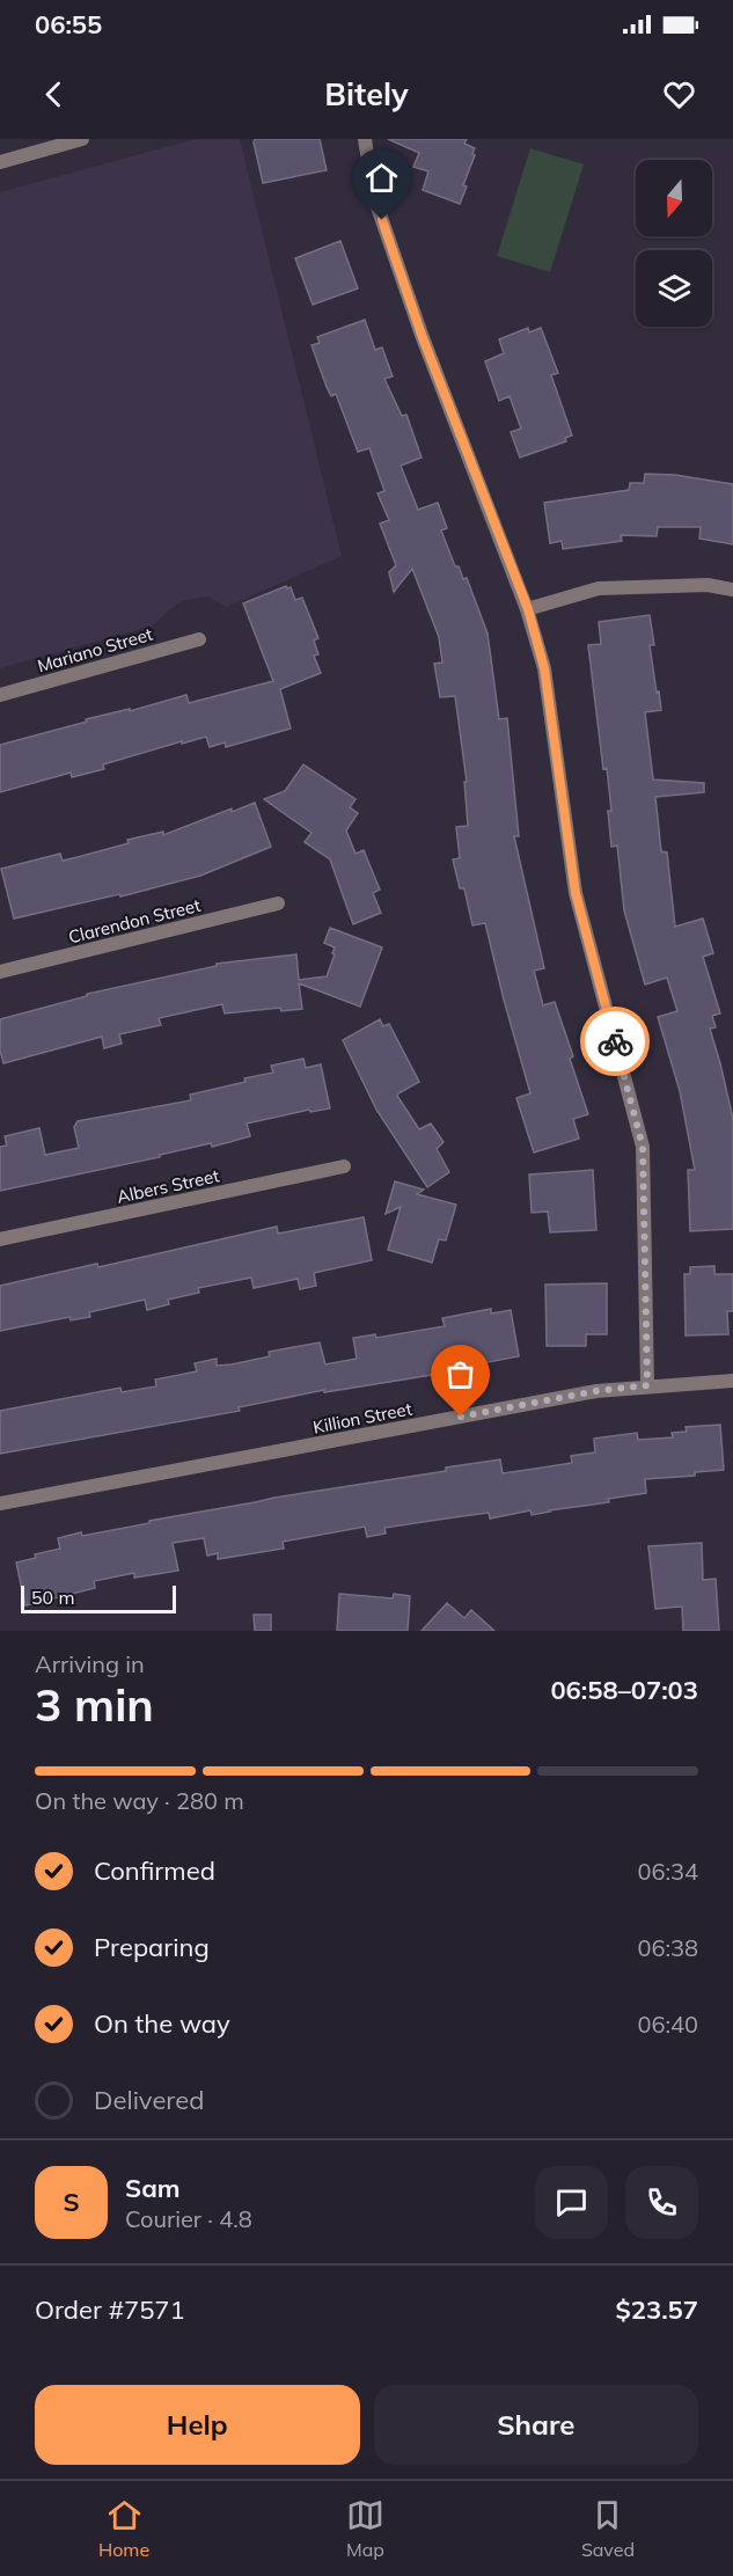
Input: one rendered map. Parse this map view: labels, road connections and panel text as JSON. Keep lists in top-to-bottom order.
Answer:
{
  "streets": {
    "street": [
      "Mariano Street",
      "Clarendon Street",
      "Albers Street",
      "Killion Street"
    ]
  },
  "scale_bar": "50 m",
  "north": "bottom",
  "page": {
    "status": "06:55",
    "header": "Bitely",
    "scale": "50 m",
    "heading": ["3 min", "Arriving in", "06:58–07:03"],
    "panel": [
      "Sam",
      "Courier · 4.8",
      "Order #7571",
      "$23.57"
    ],
    "bar": "On the way · 280 m",
    "list": [
      ["Confirmed", "06:34"],
      ["Preparing", "06:38"],
      ["On the way", "06:40"],
      "Delivered"
    ],
    "round": "S",
    "buttons": ["Help", "Share"],
    "tabs": ["Home", "Map", "Saved"]
  }
}
